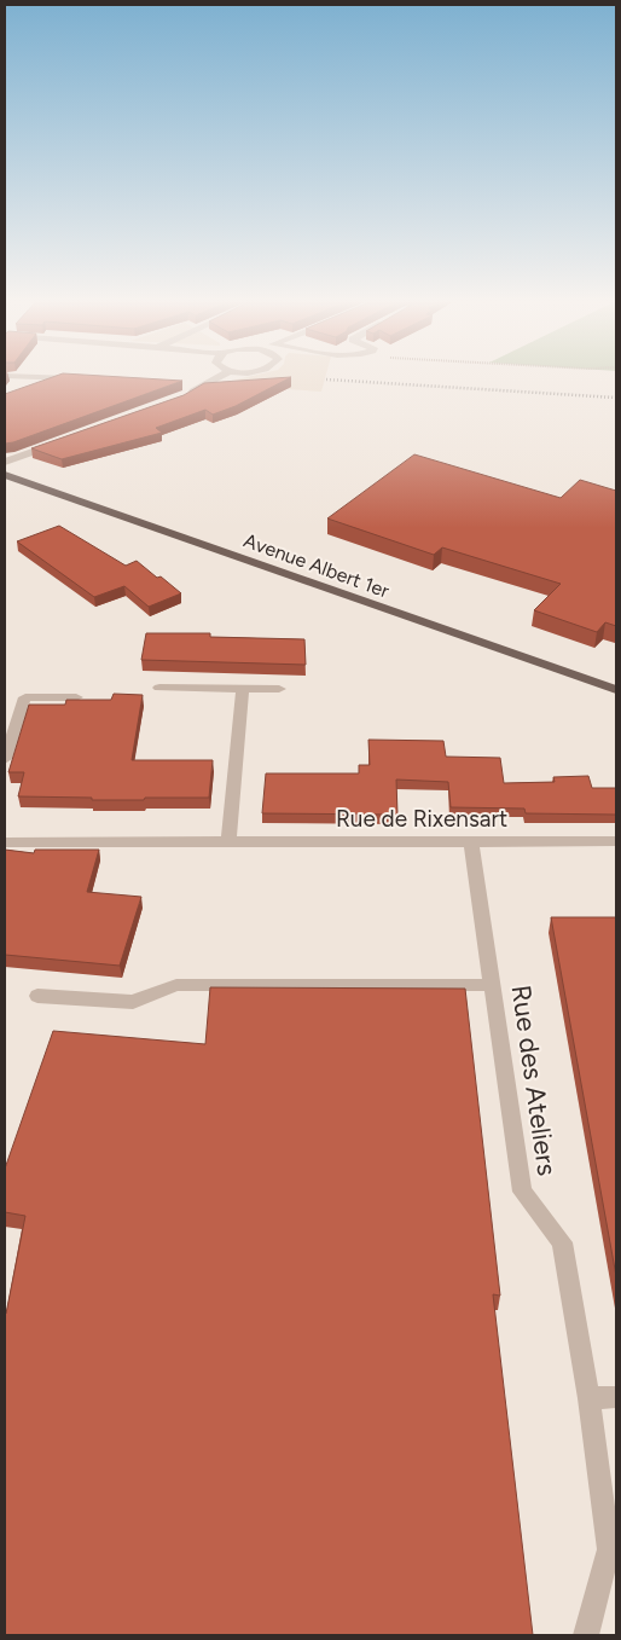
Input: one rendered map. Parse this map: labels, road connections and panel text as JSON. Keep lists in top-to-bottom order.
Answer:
{
  "streets": {
    "main road": ["Avenue Albert 1er"],
    "street": ["Rue de Rixensart", "Rue des Ateliers"]
  },
  "crossings": [
    ["Rue de Rixensart", "Rue des Ateliers"]
  ]
}
